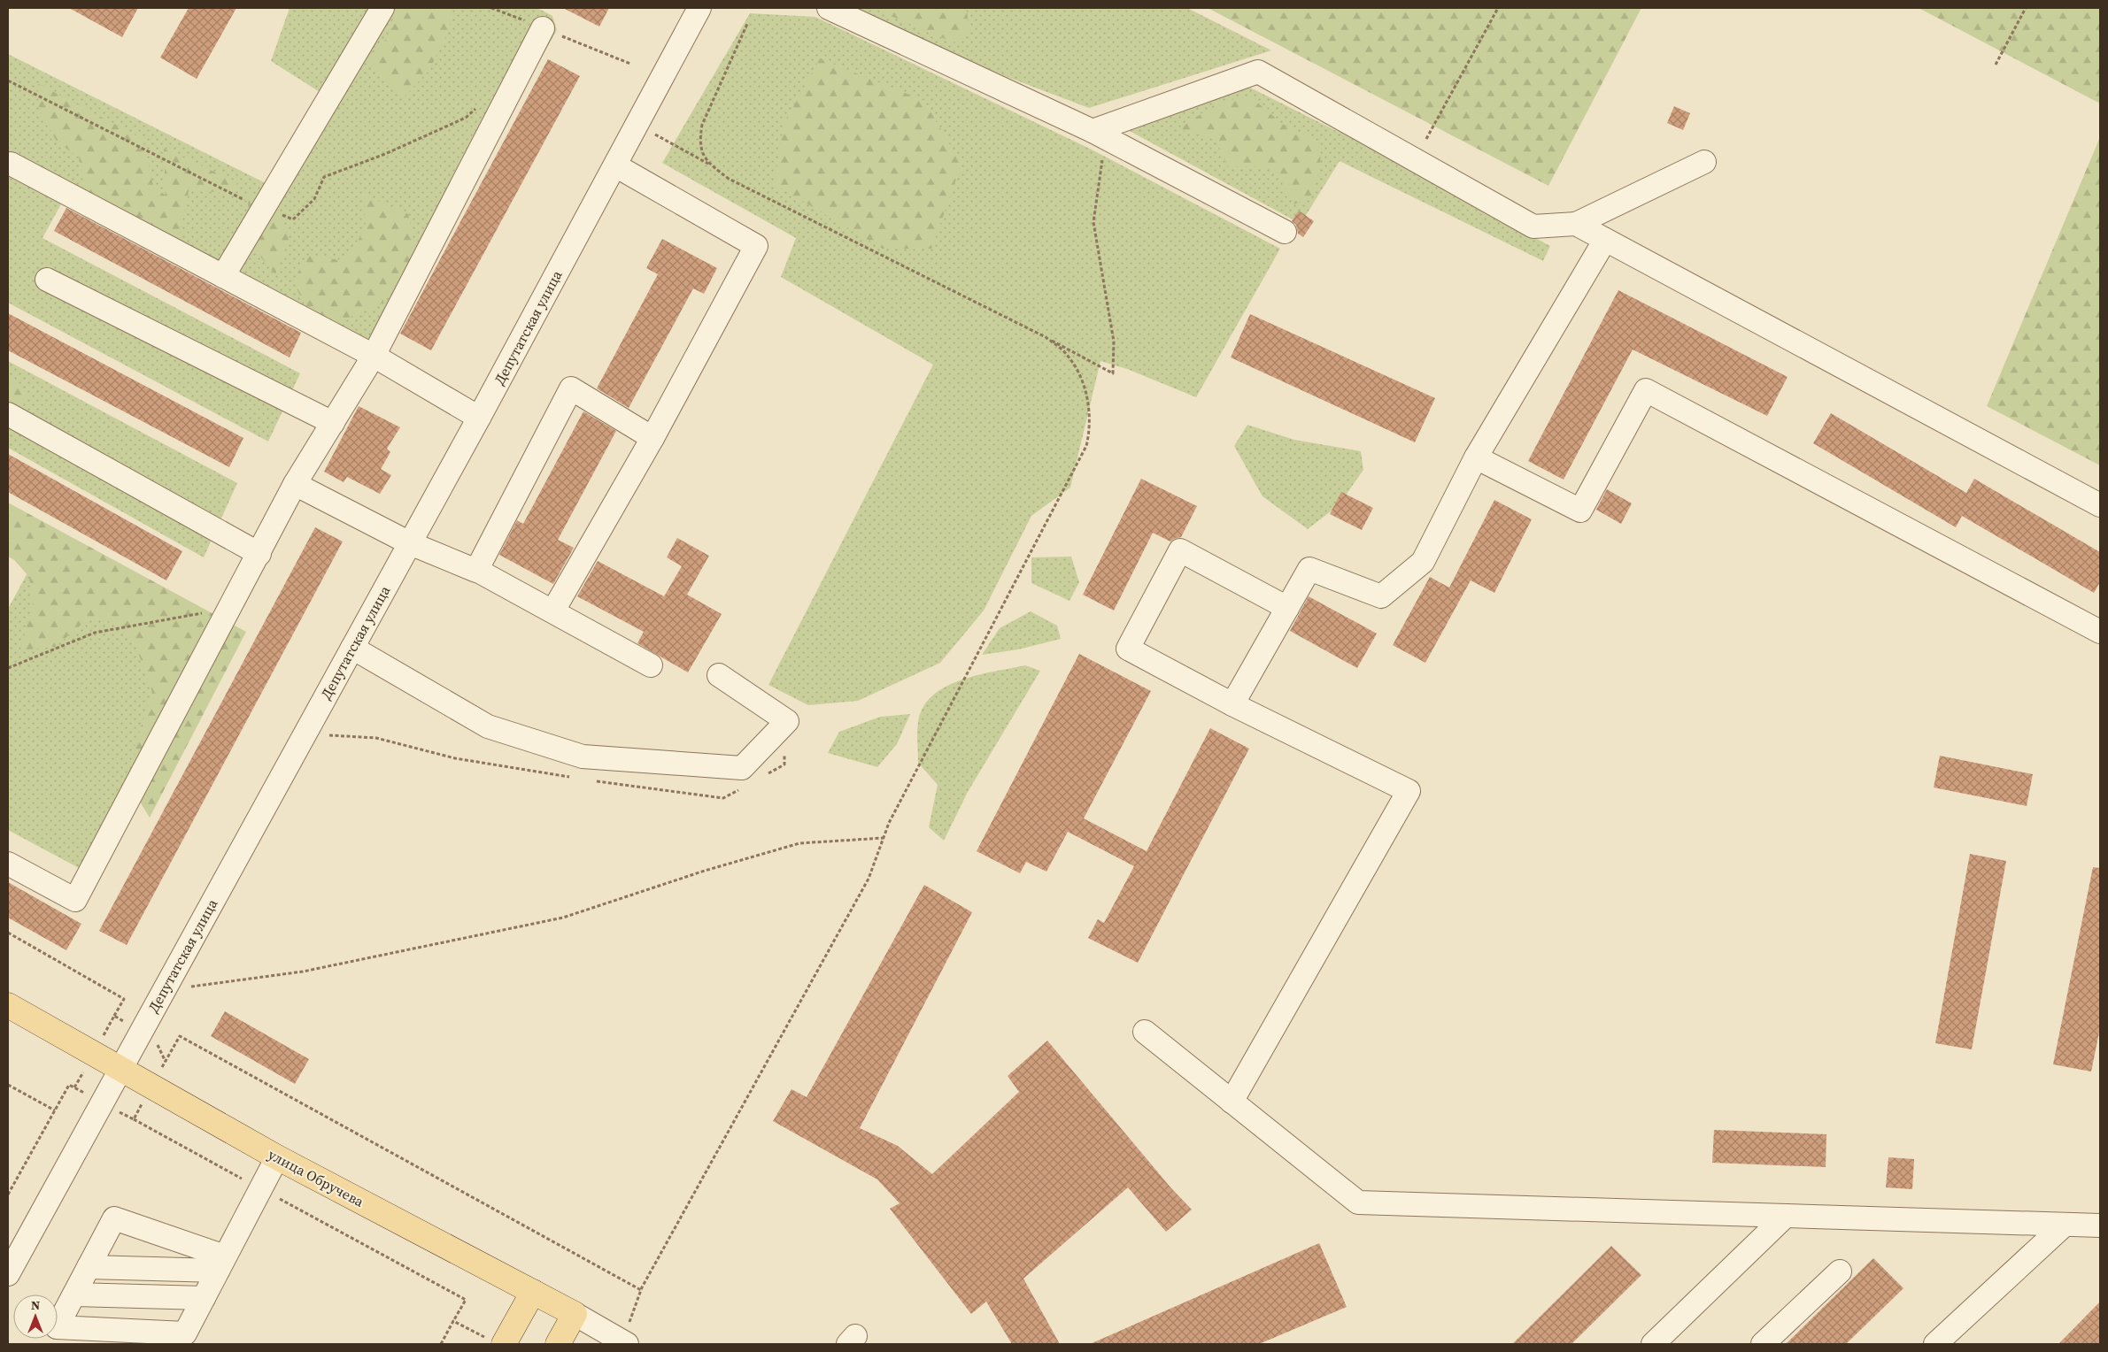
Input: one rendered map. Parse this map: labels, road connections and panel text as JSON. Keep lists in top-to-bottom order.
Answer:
{
  "streets": {
    "main road": ["улица Обручева"],
    "street": ["Депутатская улица"]
  },
  "crossings": [
    ["Депутатская улица", "улица Обручева"]
  ],
  "north": "top"
}
